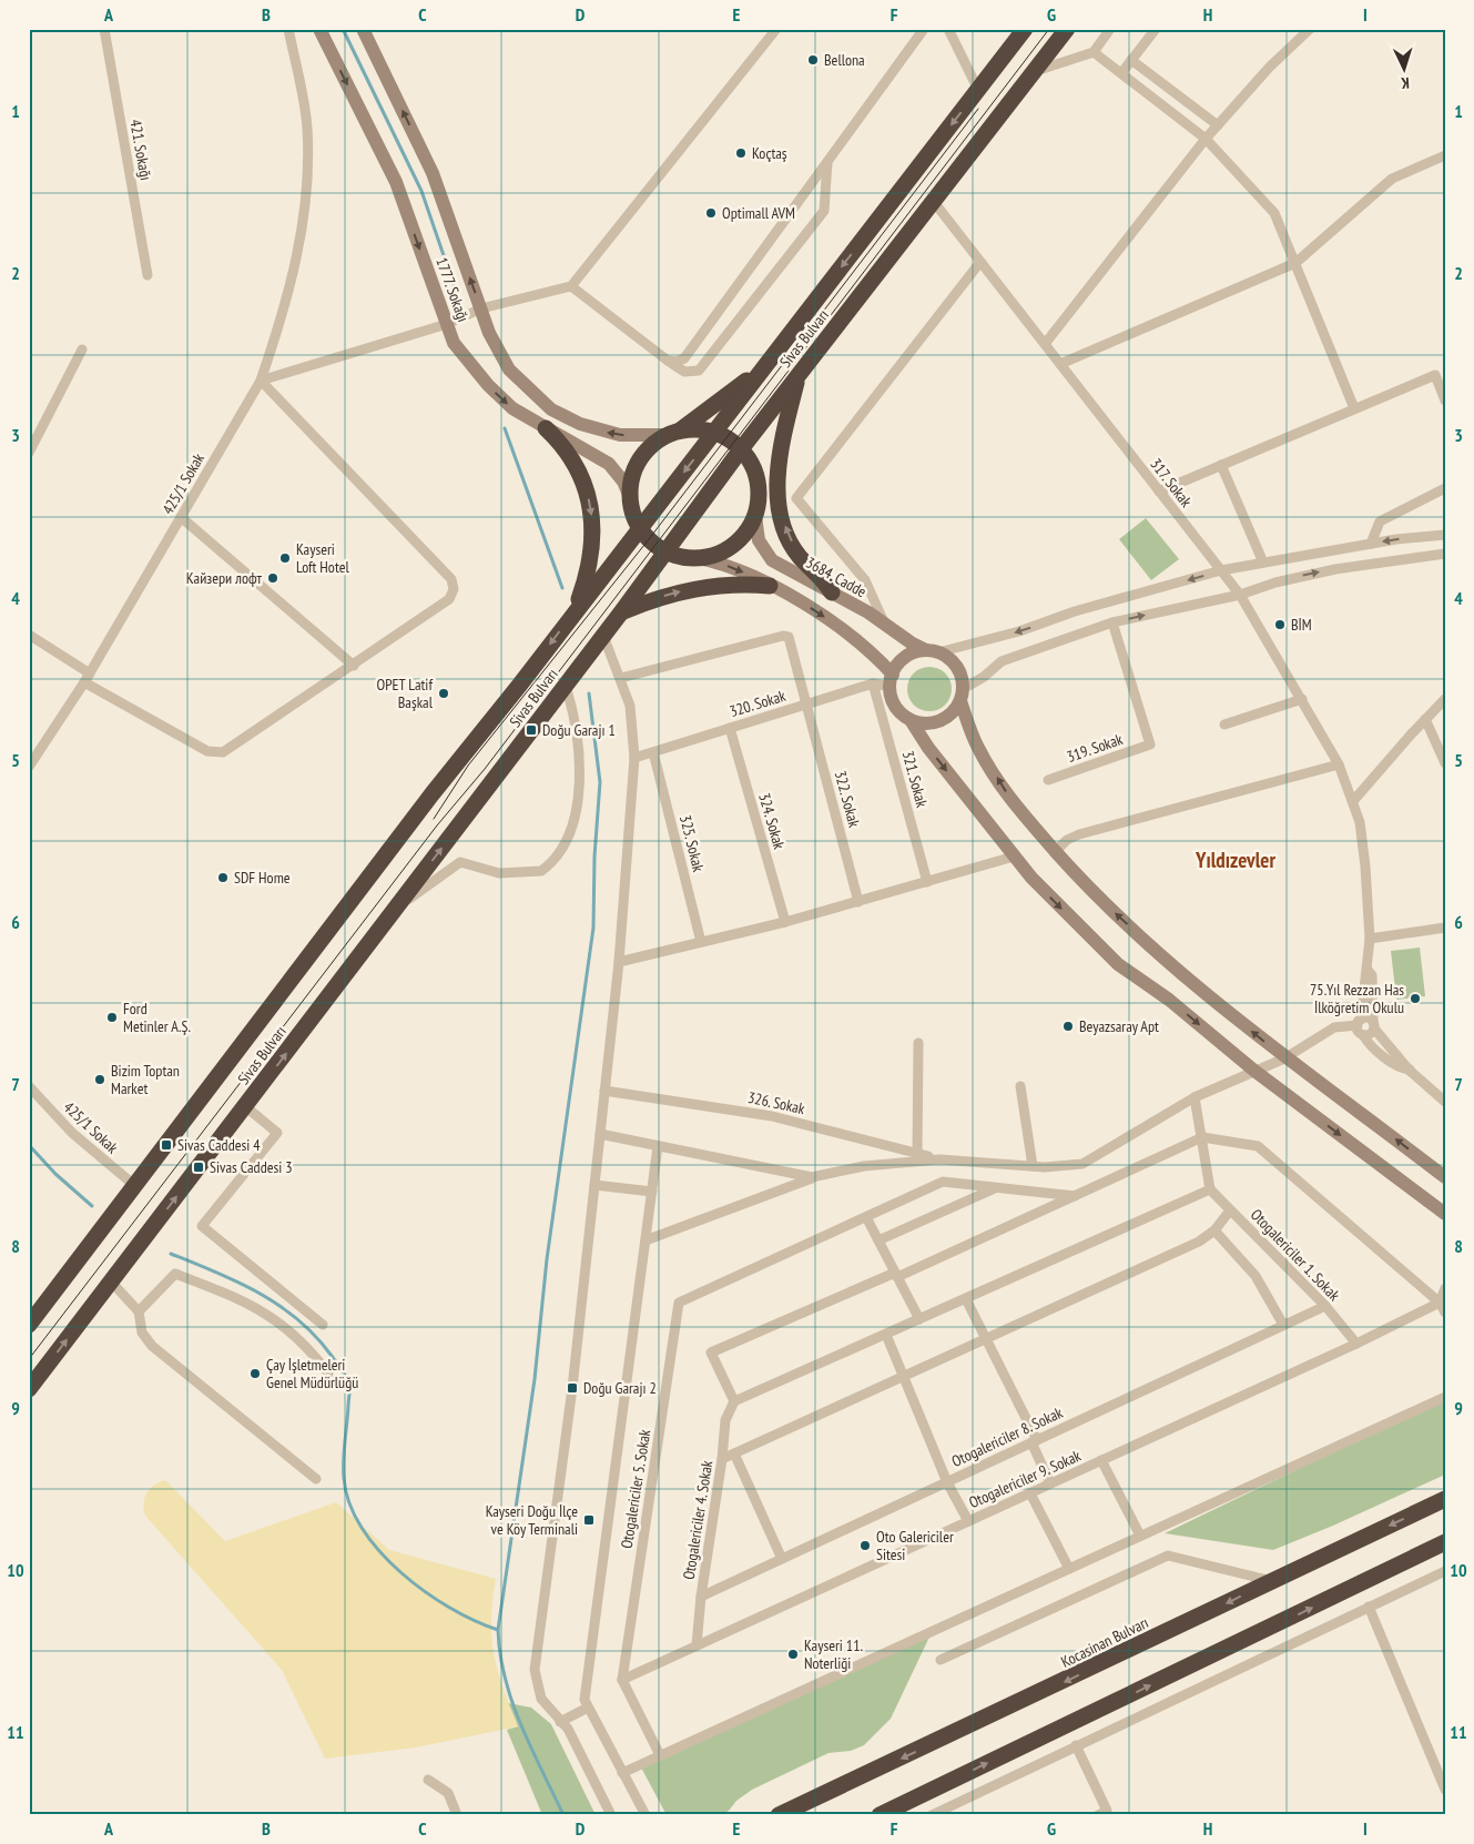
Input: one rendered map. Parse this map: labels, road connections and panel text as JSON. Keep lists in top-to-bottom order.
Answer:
{
  "streets": {
    "highway": ["Sivas Bulvarı", "Kocasinan Bulvarı"],
    "street": [
      "421. Sokağı",
      "1777. Sokağı",
      "317. Sokak",
      "425/1 Sokak",
      "3684. Cadde",
      "320. Sokak",
      "319. Sokak",
      "321. Sokak",
      "322. Sokak",
      "324. Sokak",
      "325. Sokak",
      "326. Sokak",
      "Otogalericiler 1. Sokak",
      "Otogalericiler 8. Sokak",
      "Otogalericiler 9. Sokak",
      "Otogalericiler 5. Sokak",
      "Otogalericiler 4. Sokak"
    ]
  },
  "crossings": [
    ["Sivas Bulvarı", "317. Sokak"],
    ["Sivas Bulvarı", "425/1 Sokak"],
    ["3684. Cadde", "320. Sokak"],
    ["320. Sokak", "321. Sokak"],
    ["320. Sokak", "322. Sokak"],
    ["320. Sokak", "324. Sokak"],
    ["320. Sokak", "325. Sokak"],
    ["Otogalericiler 1. Sokak", "Otogalericiler 8. Sokak"],
    ["Otogalericiler 1. Sokak", "Otogalericiler 9. Sokak"],
    ["Otogalericiler 8. Sokak", "Otogalericiler 4. Sokak"],
    ["Otogalericiler 9. Sokak", "Otogalericiler 5. Sokak"],
    ["Otogalericiler 9. Sokak", "Otogalericiler 4. Sokak"]
  ],
  "districts": ["Yıldızevler"],
  "places": {
    "other": [
      "Bellona",
      "Koçtaş",
      "Optimall AVM",
      "Kayseri Loft Hotel",
      "Кайзери лофт",
      "BİM",
      "OPET Latif Başkal",
      "SDF Home",
      "75.Yıl Rezzan Has İlköğretim Okulu",
      "Ford Metinler A.Ş.",
      "Beyazsaray Apt",
      "Bizim Toptan Market",
      "Çay İşletmeleri Genel Müdürlüğü",
      "Oto Galericiler Sitesi",
      "Kayseri 11. Noterliği"
    ],
    "transit": [
      "Doğu Garajı 1",
      "Sivas Caddesi 4",
      "Sivas Caddesi 3",
      "Doğu Garajı 2",
      "Kayseri Doğu İlçe ve Köy Terminali"
    ]
  },
  "north": "bottom",
  "grid": {
    "columns": [
      "A",
      "B",
      "C",
      "D",
      "E",
      "F",
      "G",
      "H",
      "I"
    ],
    "rows": [
      "1",
      "2",
      "3",
      "4",
      "5",
      "6",
      "7",
      "8",
      "9",
      "10",
      "11"
    ]
  }
}
